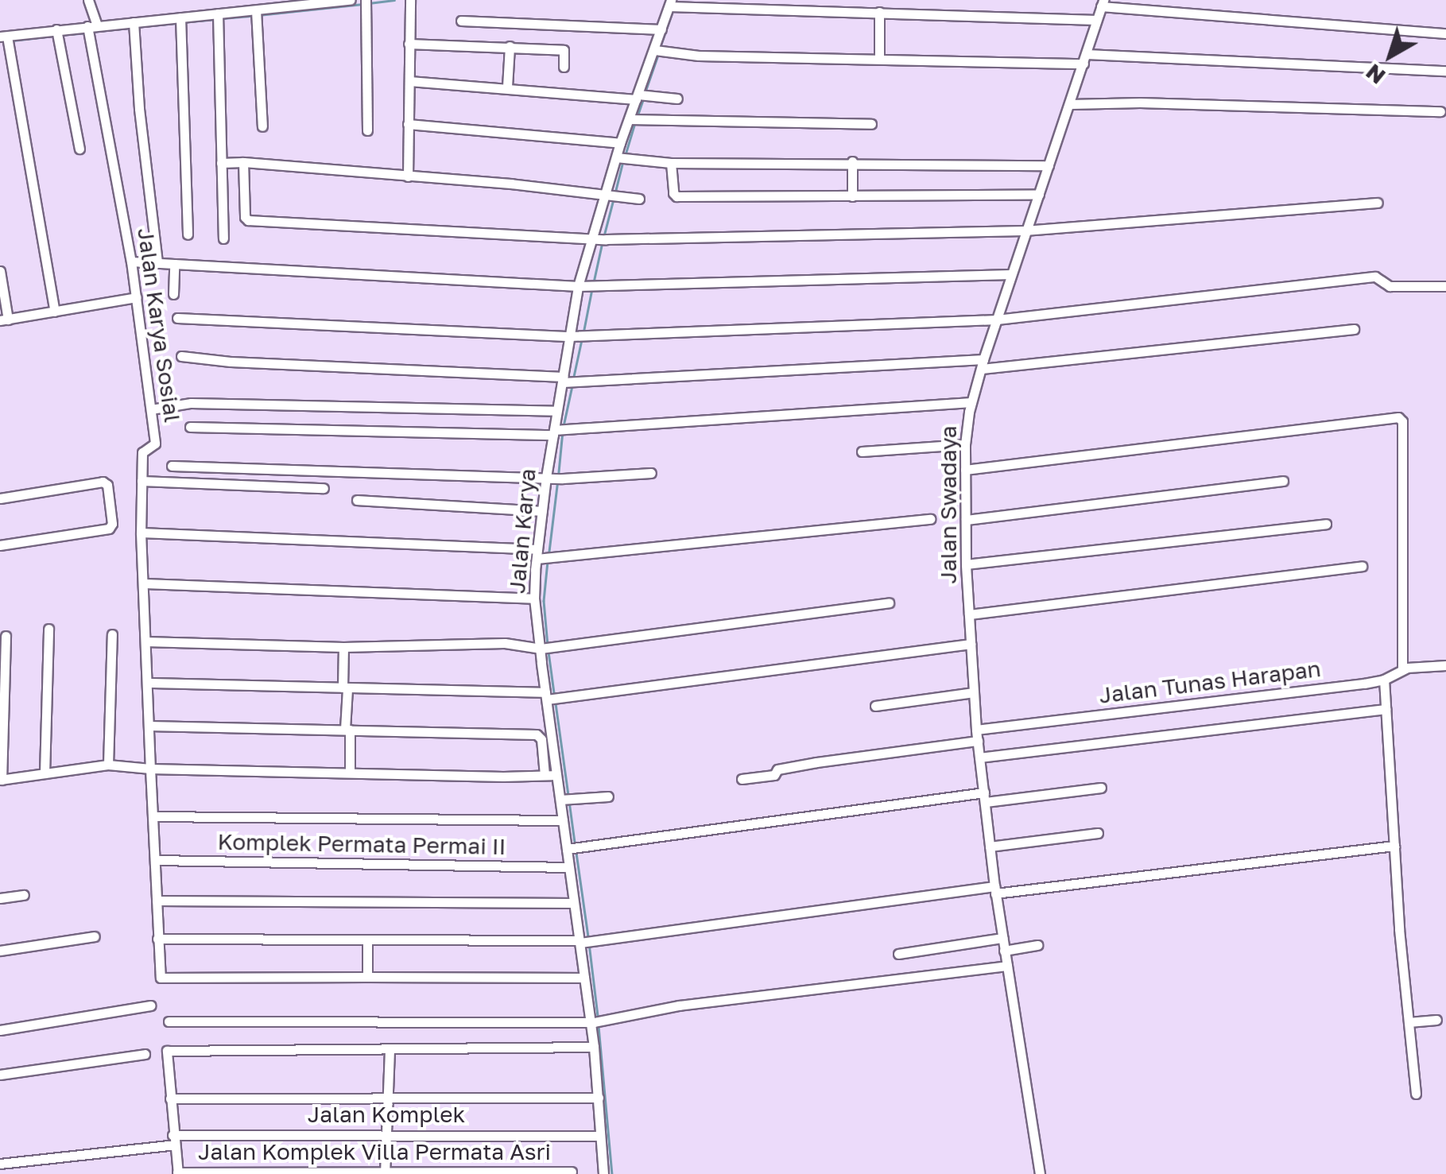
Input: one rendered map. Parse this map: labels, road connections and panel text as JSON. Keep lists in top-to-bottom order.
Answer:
{
  "streets": {
    "street": [
      "Jalan Karya Sosial",
      "Jalan Swadaya",
      "Jalan Karya",
      "Jalan Tunas Harapan",
      "Komplek Permata Permai II",
      "Jalan Komplek",
      "Jalan Komplek Villa Permata Asri"
    ]
  },
  "crossings": [
    ["Jalan Karya Sosial", "Komplek Permata Permai II"],
    ["Jalan Swadaya", "Jalan Tunas Harapan"],
    ["Jalan Karya", "Komplek Permata Permai II"],
    ["Jalan Karya", "Jalan Komplek"],
    ["Jalan Karya", "Jalan Komplek Villa Permata Asri"],
    ["Jalan Komplek", "Jalan Komplek Villa Permata Asri"]
  ],
  "north": "bottom left"
}
